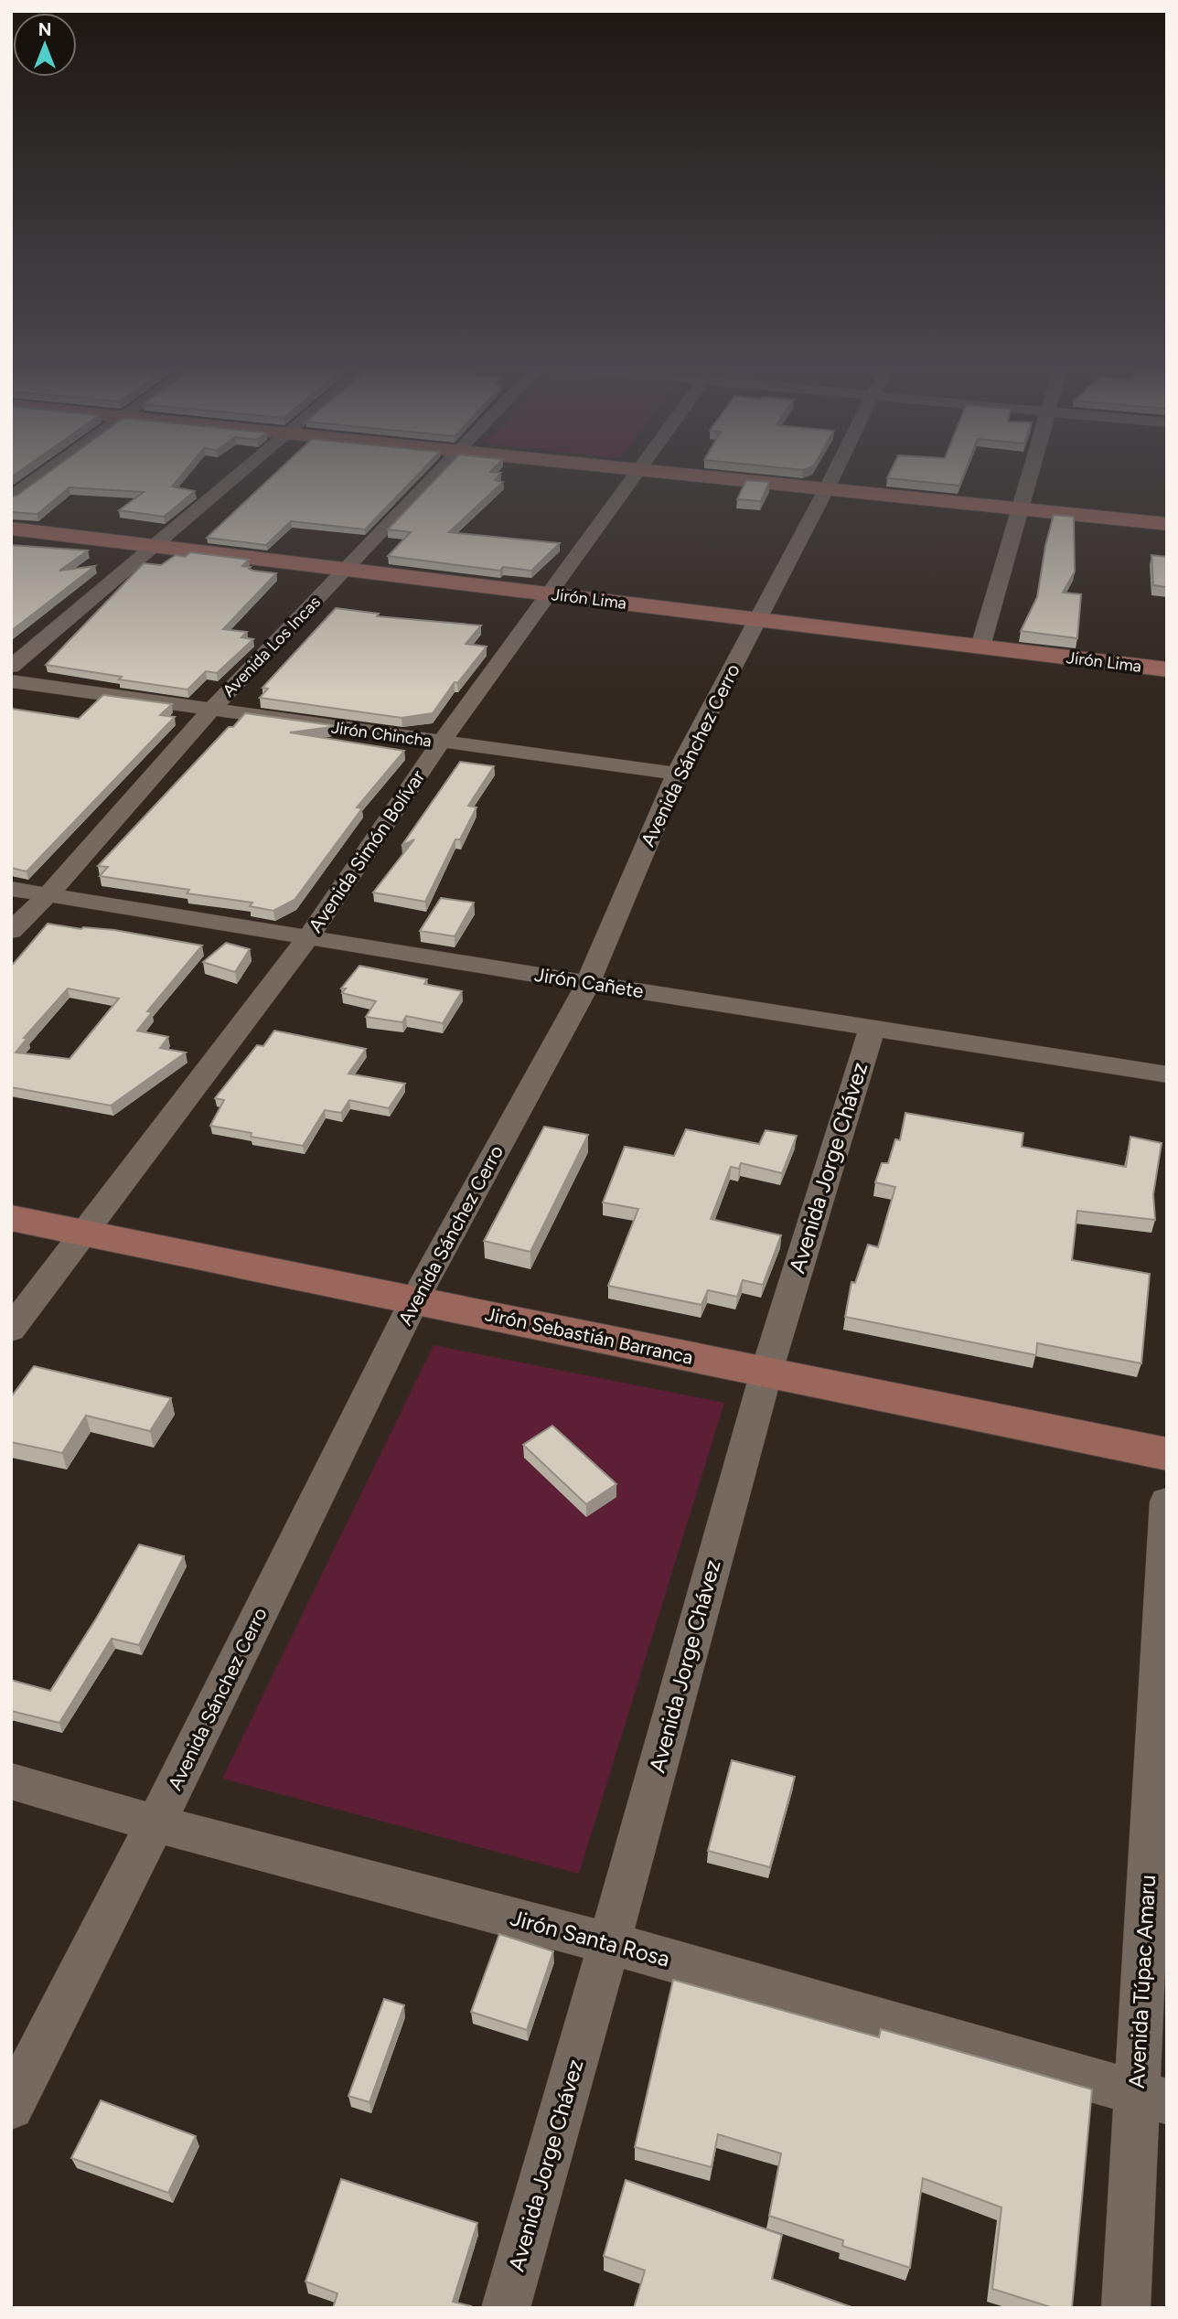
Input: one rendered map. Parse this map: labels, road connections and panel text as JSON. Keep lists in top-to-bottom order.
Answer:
{
  "streets": {
    "street": [
      "Jirón Lima",
      "Avenida Los Incas",
      "Jirón Chincha",
      "Avenida Sánchez Cerro",
      "Avenida Simón Bolívar",
      "Jirón Cañete",
      "Avenida Jorge Chávez",
      "Jirón Sebastián Barranca",
      "Jirón Santa Rosa",
      "Avenida Túpac Amaru"
    ]
  },
  "crossings": [
    ["Jirón Lima", "Avenida Los Incas"],
    ["Jirón Lima", "Avenida Sánchez Cerro"],
    ["Jirón Lima", "Avenida Simón Bolívar"],
    ["Avenida Los Incas", "Jirón Chincha"],
    ["Avenida Los Incas", "Jirón Cañete"],
    ["Jirón Chincha", "Avenida Sánchez Cerro"],
    ["Jirón Chincha", "Avenida Simón Bolívar"],
    ["Avenida Sánchez Cerro", "Jirón Cañete"],
    ["Avenida Sánchez Cerro", "Jirón Sebastián Barranca"],
    ["Avenida Sánchez Cerro", "Jirón Santa Rosa"],
    ["Avenida Simón Bolívar", "Jirón Cañete"],
    ["Avenida Simón Bolívar", "Jirón Sebastián Barranca"],
    ["Jirón Cañete", "Avenida Jorge Chávez"],
    ["Avenida Jorge Chávez", "Jirón Sebastián Barranca"],
    ["Avenida Jorge Chávez", "Jirón Santa Rosa"],
    ["Jirón Santa Rosa", "Avenida Túpac Amaru"]
  ],
  "north": "top"
}
